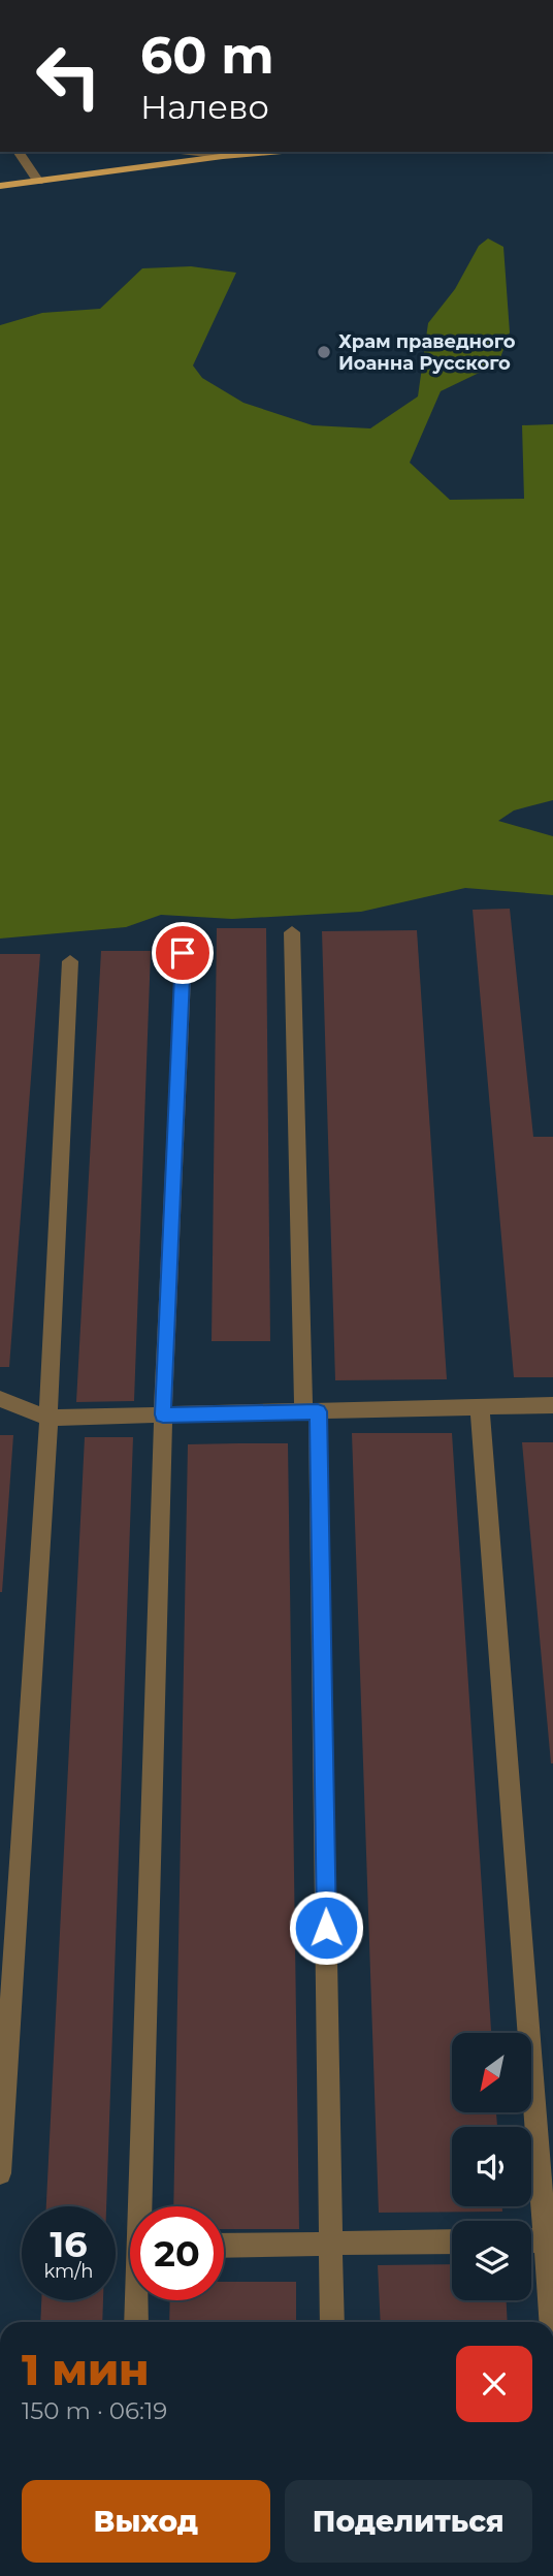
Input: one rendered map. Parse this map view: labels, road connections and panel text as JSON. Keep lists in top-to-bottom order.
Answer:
{
  "places": ["Храм праведного Иоанна Русского"],
  "north": "bottom left",
  "page": {
    "turn": ["60 m", "Налево"],
    "speed": "16 km/h",
    "limit": "20",
    "heading": ["1 мин", "150 m · 06:19"],
    "buttons": ["Выход", "Поделиться"]
  }
}
